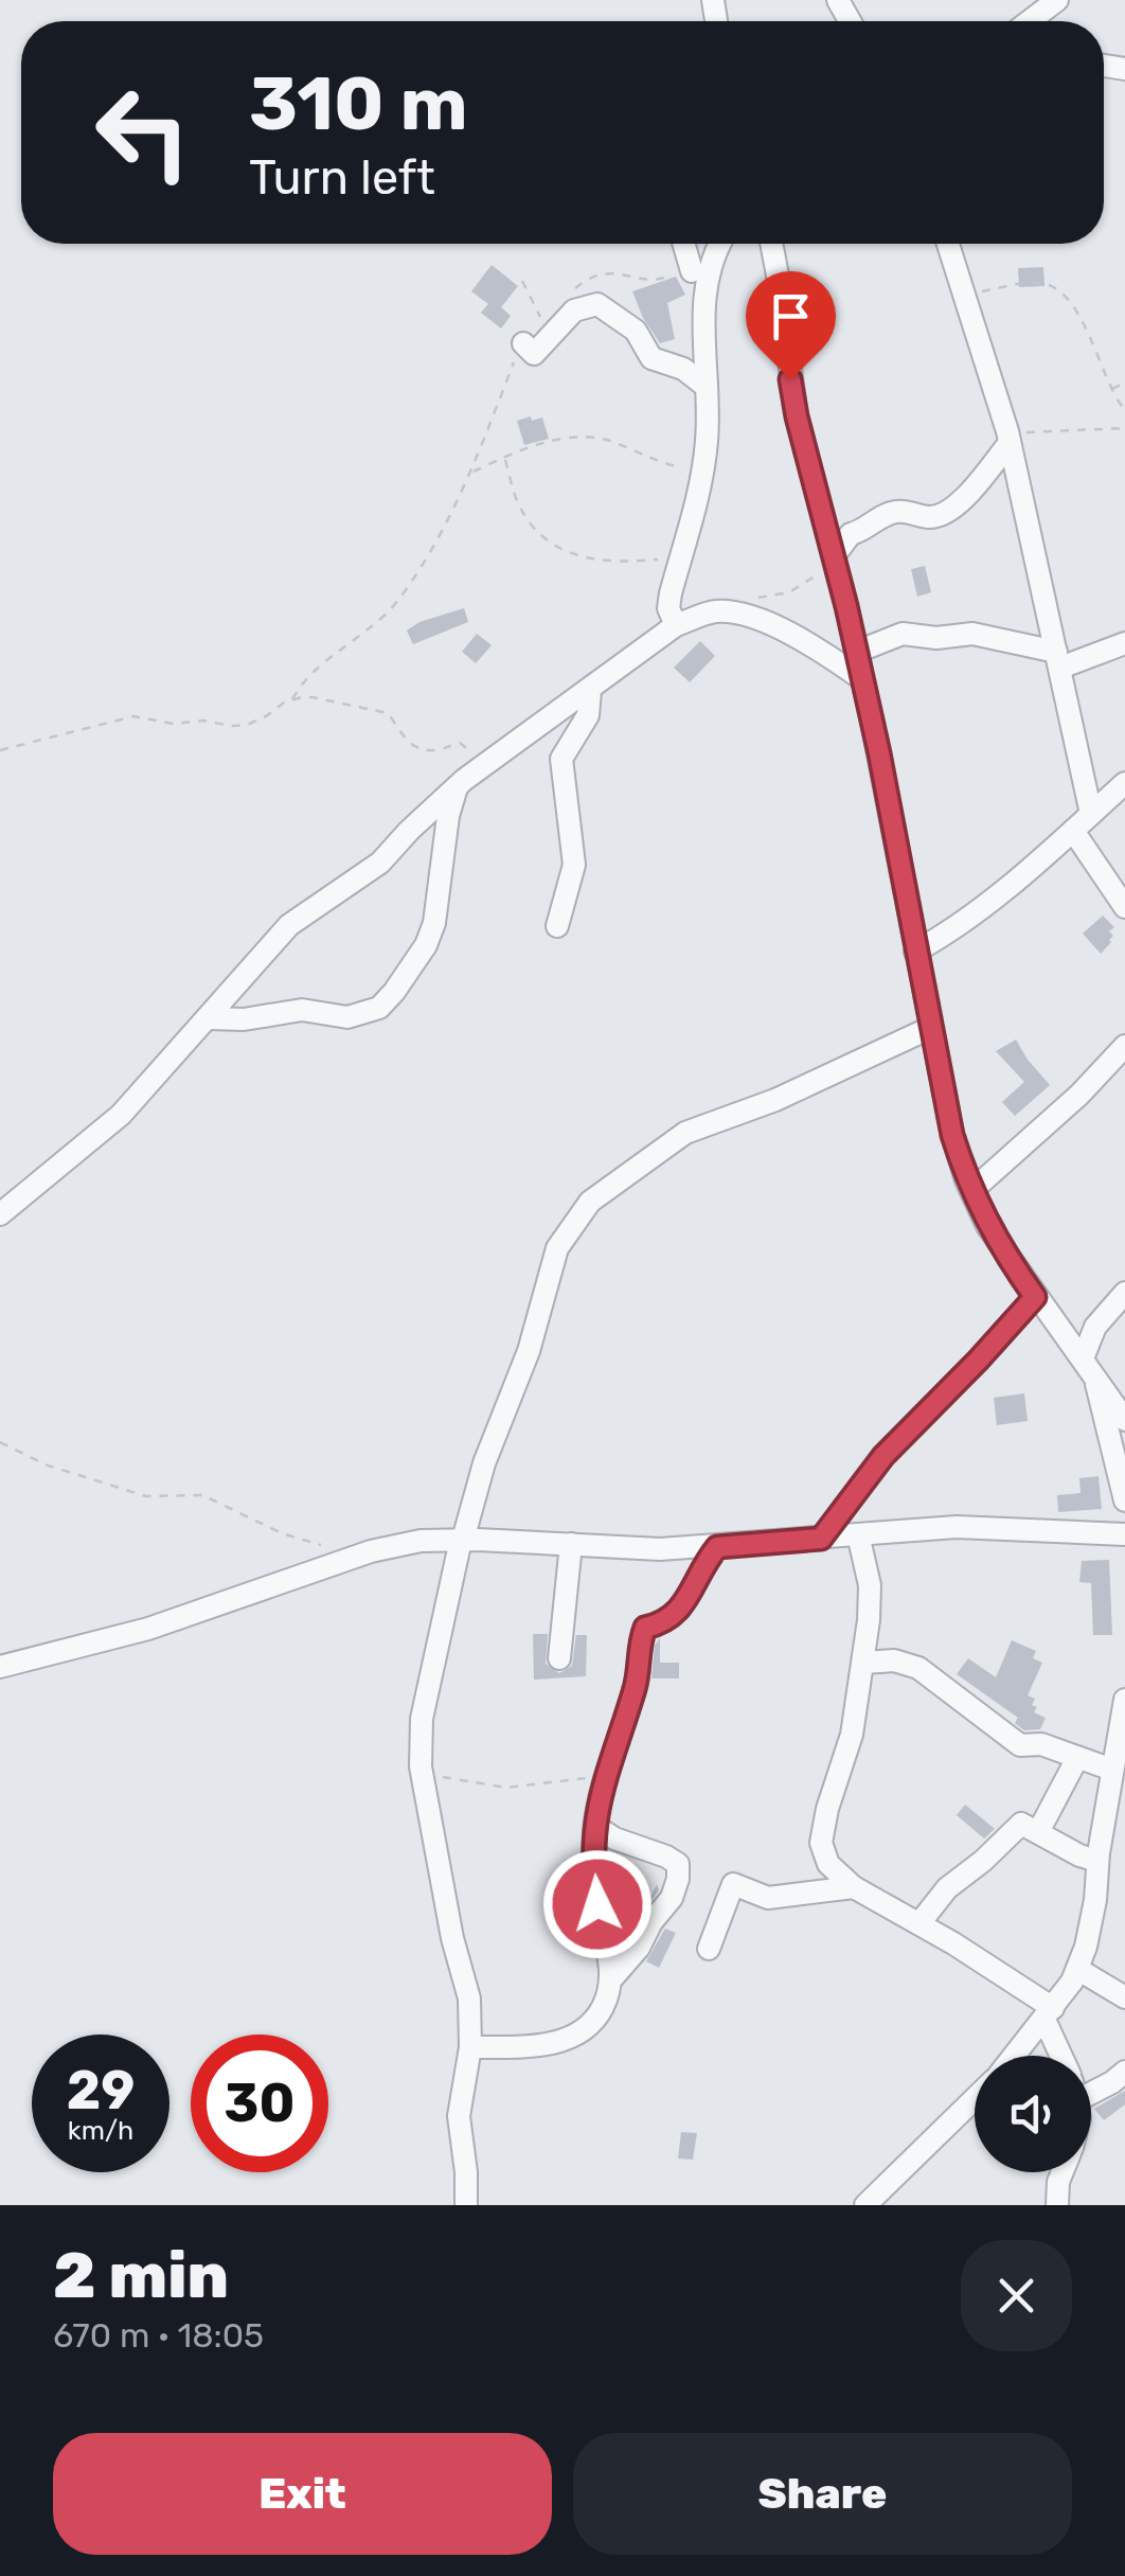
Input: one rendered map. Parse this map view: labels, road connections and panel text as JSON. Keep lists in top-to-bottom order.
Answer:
{
  "page": {
    "turn": ["310 m", "Turn left"],
    "speed": "29 km/h",
    "limit": "30",
    "heading": ["2 min", "670 m · 18:05"],
    "buttons": ["Exit", "Share"]
  }
}
